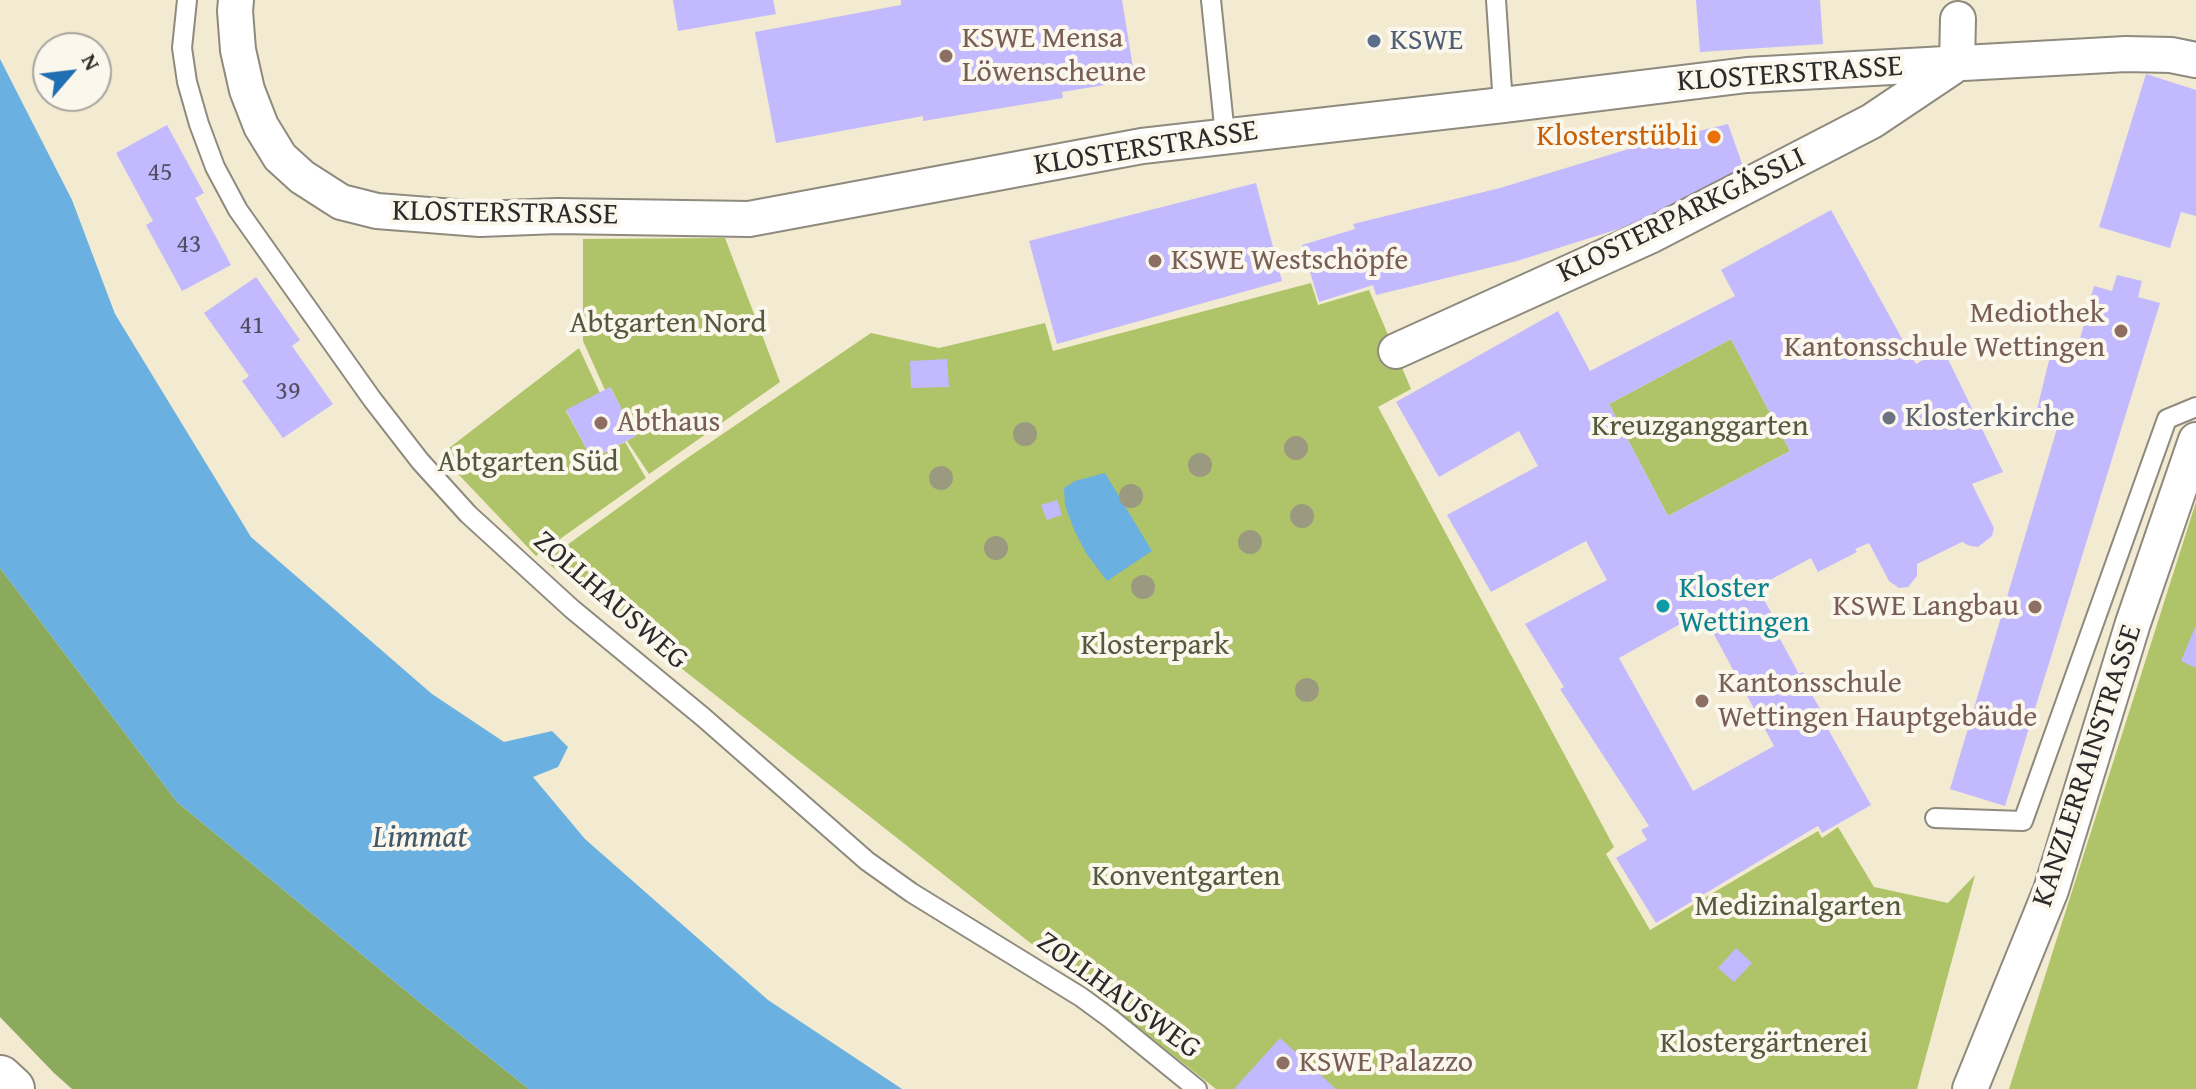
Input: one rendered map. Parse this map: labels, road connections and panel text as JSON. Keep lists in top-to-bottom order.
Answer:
{
  "streets": {
    "street": ["KLOSTERSTRASSE", "KLOSTERPARKGÄSSLI", "KANZLERRAINSTRASSE"],
    "lane": ["ZOLLHAUSWEG"]
  },
  "crossings": [
    ["KLOSTERSTRASSE", "KLOSTERPARKGÄSSLI"]
  ],
  "water": ["Limmat"],
  "parks": [
    "Abtgarten Nord",
    "Kreuzganggarten",
    "Abtgarten Süd",
    "Klosterpark",
    "Konventgarten",
    "Medizinalgarten",
    "Klostergärtnerei"
  ],
  "places": [
    "KSWE",
    "KSWE Mensa Löwenscheune",
    "Klosterstübli",
    "KSWE Westschöpfe",
    "Mediothek Kantonsschule Wettingen",
    "Klosterkirche",
    "Abthaus",
    "Kloster Wettingen",
    "KSWE Langbau",
    "Kantonsschule Wettingen Hauptgebäude",
    "KSWE Palazzo"
  ],
  "house_numbers": [
    "45",
    "43",
    "41",
    "39"
  ],
  "north": "top right"
}
